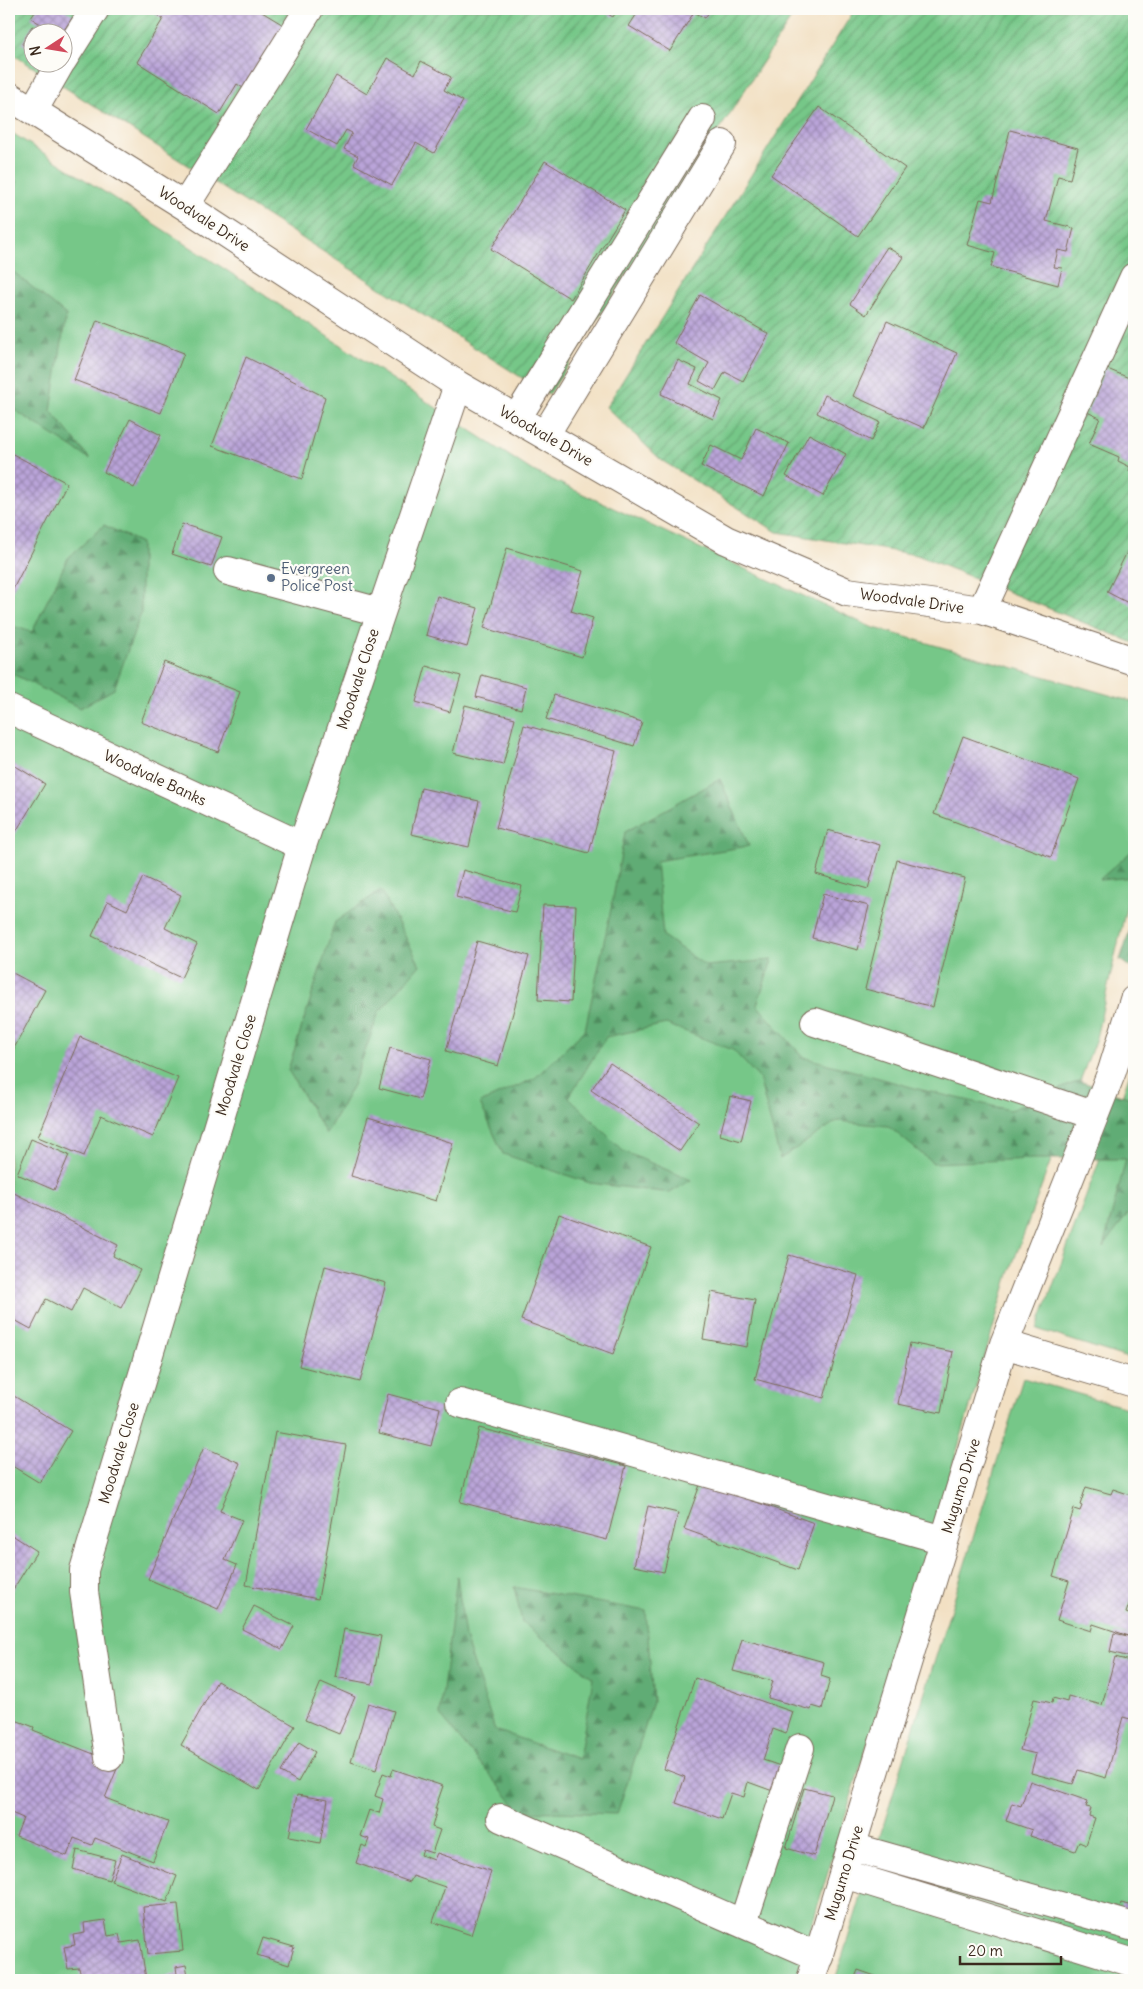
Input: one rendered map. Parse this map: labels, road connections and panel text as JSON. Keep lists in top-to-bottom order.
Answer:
{
  "streets": {
    "street": [
      "Woodvale Drive",
      "Moodvale Close",
      "Woodvale Banks",
      "Mugumo Drive"
    ]
  },
  "crossings": [
    ["Woodvale Drive", "Moodvale Close"],
    ["Moodvale Close", "Woodvale Banks"]
  ],
  "places": ["Evergreen Police Post"],
  "scale_bar": "20 m",
  "north": "left"
}
